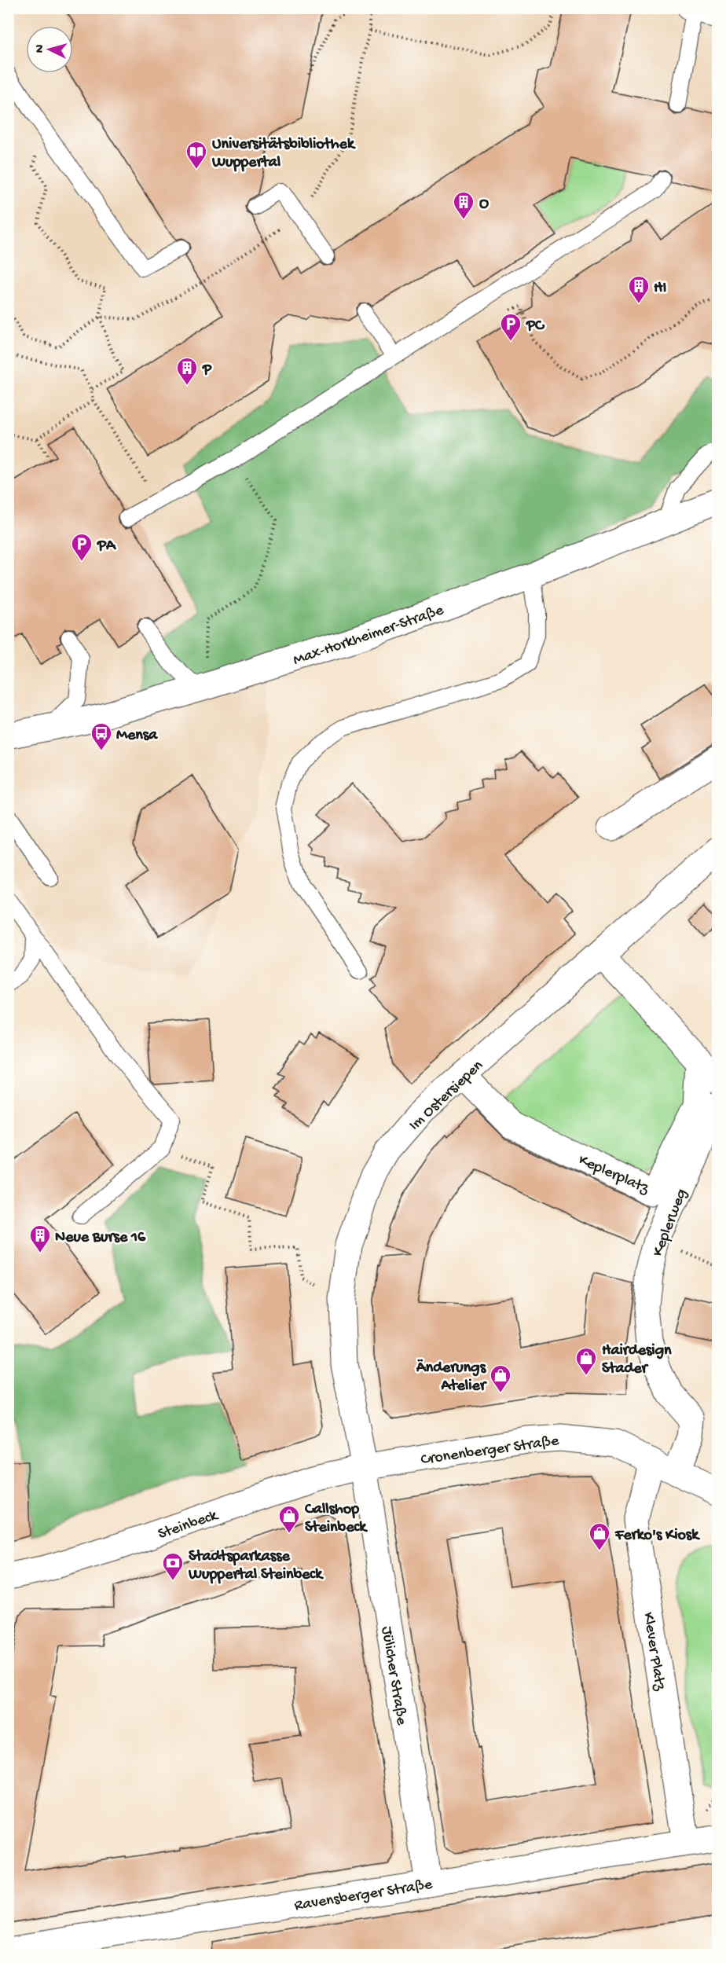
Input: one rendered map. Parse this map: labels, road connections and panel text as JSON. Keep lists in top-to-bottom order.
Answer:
{
  "streets": {
    "street": [
      "Max-Horkheimer-Straße",
      "Im Ostersiepen",
      "Keplerplatz",
      "Keplerweg",
      "Cronenberger Straße",
      "Steinbeck",
      "Klever Platz",
      "Jülicher Straße",
      "Ravensberger Straße"
    ]
  },
  "crossings": [
    ["Im Ostersiepen", "Keplerplatz"],
    ["Im Ostersiepen", "Cronenberger Straße"],
    ["Im Ostersiepen", "Steinbeck"],
    ["Im Ostersiepen", "Jülicher Straße"],
    ["Keplerweg", "Cronenberger Straße"],
    ["Cronenberger Straße", "Steinbeck"],
    ["Cronenberger Straße", "Klever Platz"],
    ["Cronenberger Straße", "Jülicher Straße"],
    ["Steinbeck", "Jülicher Straße"],
    ["Klever Platz", "Ravensberger Straße"],
    ["Jülicher Straße", "Ravensberger Straße"]
  ],
  "places": {
    "library": ["Universitätsbibliothek Wuppertal"],
    "building": [
      "O",
      "HI",
      "P",
      "Neue Burse 16"
    ],
    "parking": ["PC", "PA"],
    "bus stop": ["Mensa"],
    "shop": [
      "Hairdesign Stader",
      "Änderungs Atelier",
      "Callshop Steinbeck",
      "Ferko's Kiosk"
    ],
    "bank": ["Stadtsparkasse Wuppertal Steinbeck"]
  },
  "north": "left"
}
